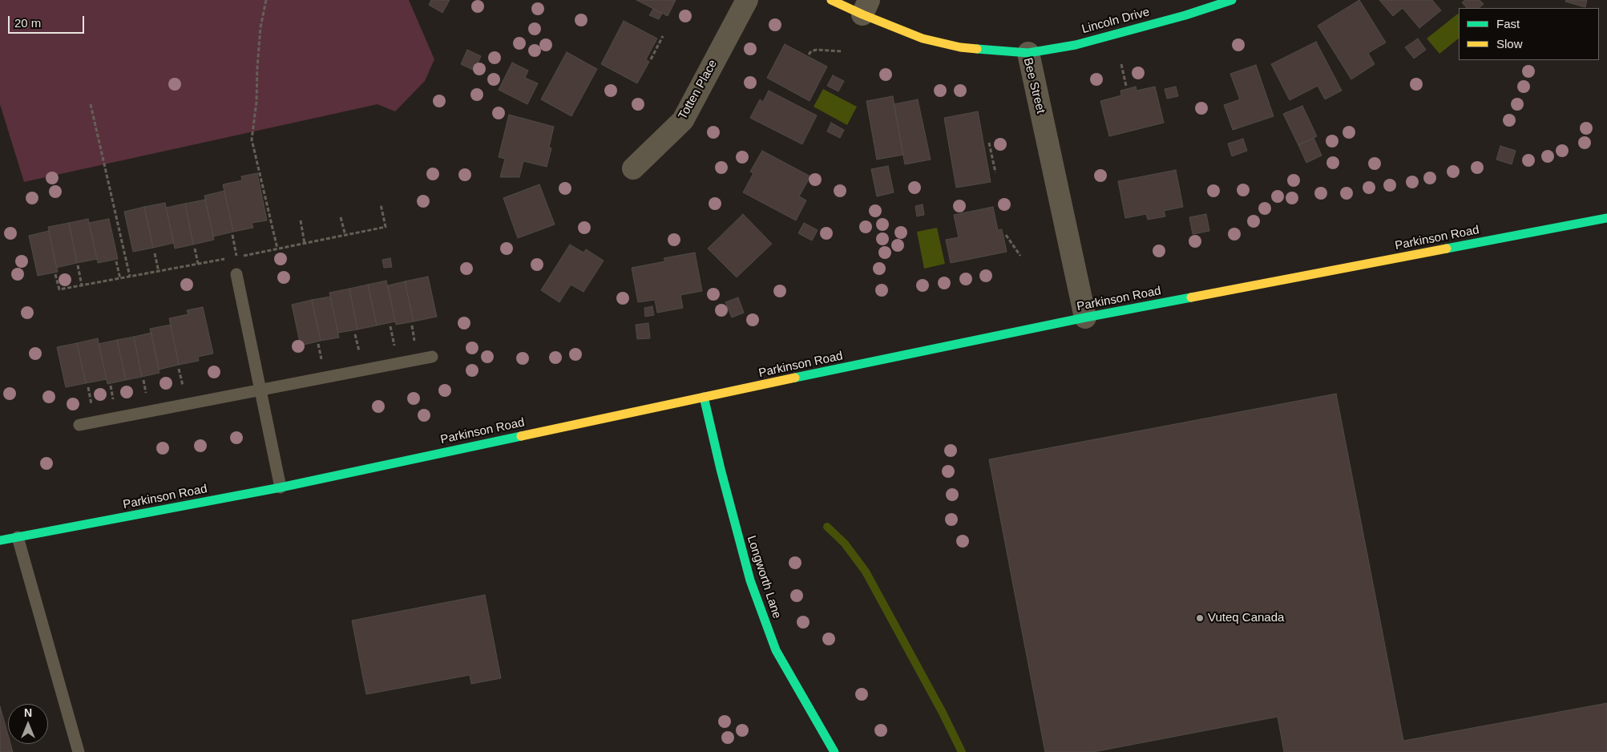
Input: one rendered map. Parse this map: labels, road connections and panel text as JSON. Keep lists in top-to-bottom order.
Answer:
{
  "streets": {
    "main road": [
      "Lincoln Drive",
      "Bee Street",
      "Parkinson Road",
      "Longworth Lane"
    ],
    "street": ["Totten Place"]
  },
  "crossings": [
    ["Lincoln Drive", "Bee Street"],
    ["Bee Street", "Parkinson Road"],
    ["Parkinson Road", "Longworth Lane"]
  ],
  "places": ["Vuteq Canada"],
  "legend": ["Fast", "Slow"],
  "scale_bar": "20 m",
  "north": "top"
}
